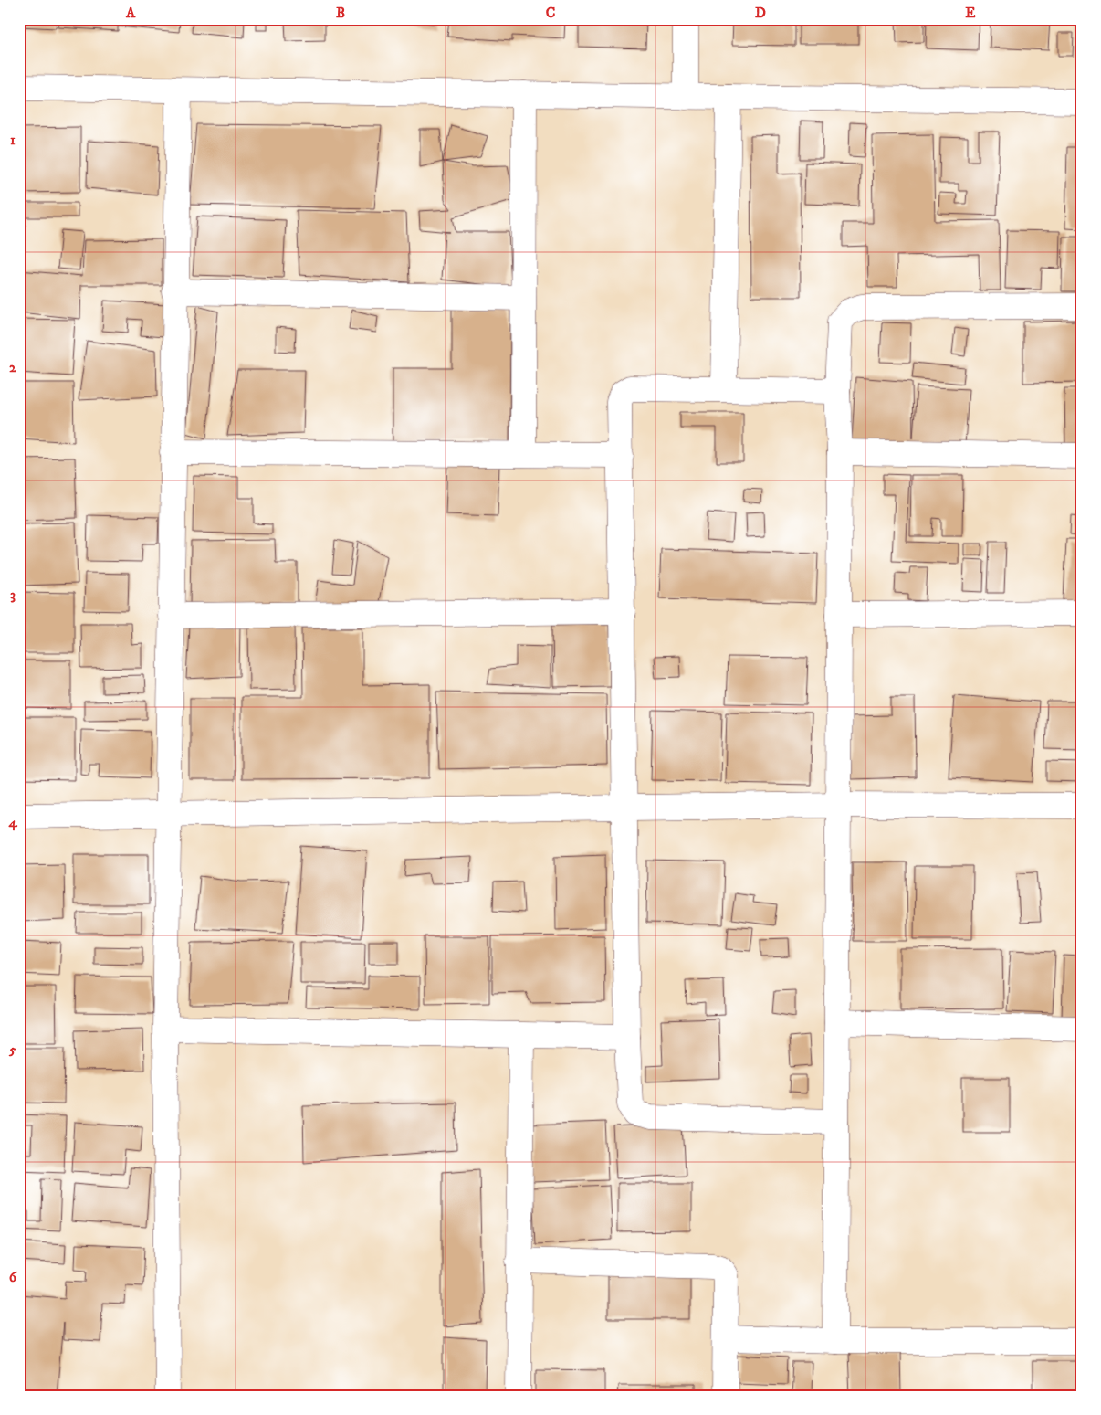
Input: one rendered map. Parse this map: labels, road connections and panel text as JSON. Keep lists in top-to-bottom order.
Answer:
{
  "grid": {
    "columns": [
      "A",
      "B",
      "C",
      "D",
      "E"
    ],
    "rows": [
      "1",
      "2",
      "3",
      "4",
      "5",
      "6"
    ]
  }
}
